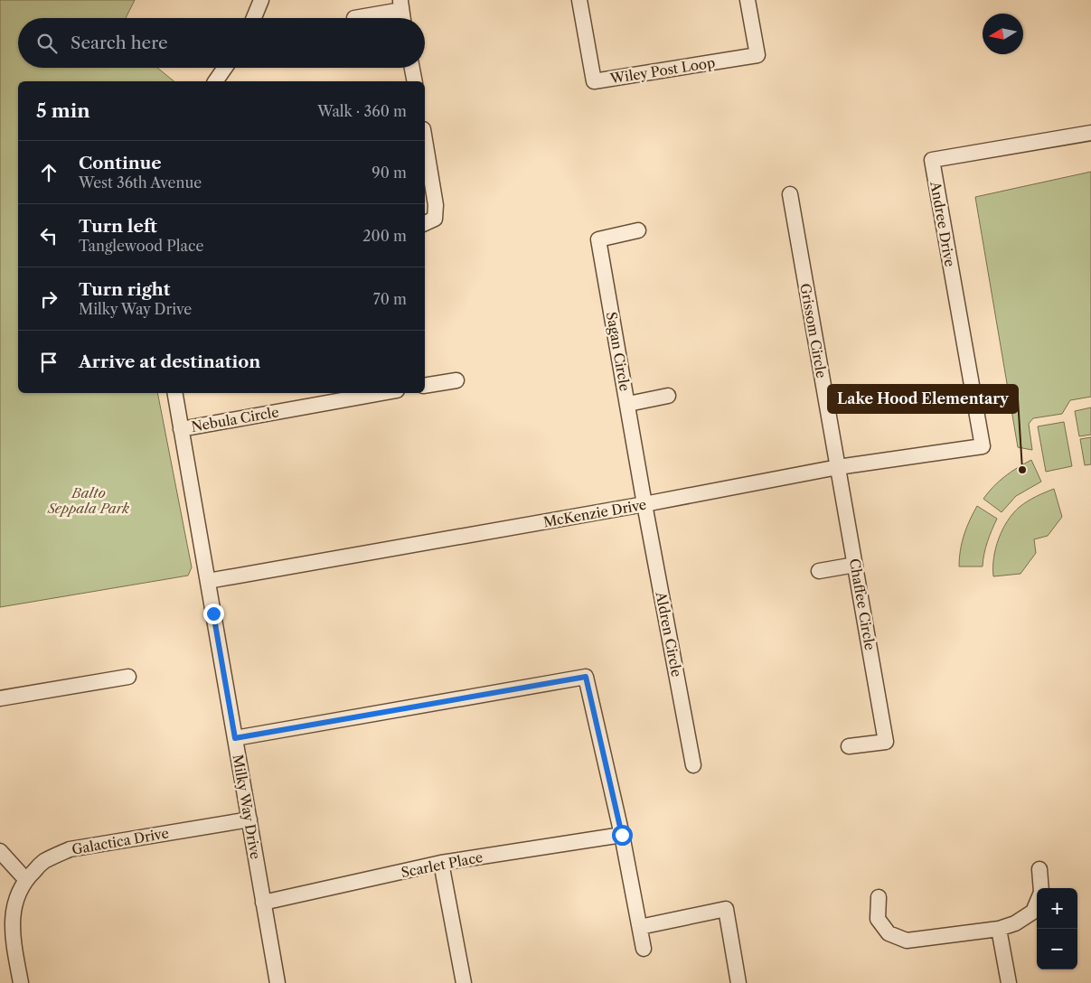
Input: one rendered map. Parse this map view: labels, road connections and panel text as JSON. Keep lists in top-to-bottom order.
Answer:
{
  "streets": {
    "street": [
      "Wiley Post Loop",
      "Andree Drive",
      "Grissom Circle",
      "Sagan Circle",
      "Nebula Circle",
      "McKenzie Drive",
      "Chaffee Circle",
      "Aldren Circle",
      "Milky Way Drive",
      "Galactica Drive",
      "Scarlet Place"
    ]
  },
  "crossings": [
    ["Andree Drive", "McKenzie Drive"],
    ["Grissom Circle", "McKenzie Drive"],
    ["Grissom Circle", "Chaffee Circle"],
    ["Sagan Circle", "McKenzie Drive"],
    ["Sagan Circle", "Aldren Circle"],
    ["Nebula Circle", "Milky Way Drive"],
    ["McKenzie Drive", "Chaffee Circle"],
    ["McKenzie Drive", "Aldren Circle"],
    ["McKenzie Drive", "Milky Way Drive"],
    ["Milky Way Drive", "Galactica Drive"],
    ["Milky Way Drive", "Scarlet Place"]
  ],
  "parks": ["Balto Seppala Park"],
  "places": ["Lake Hood Elementary"],
  "north": "left",
  "page": {
    "search": "Search here",
    "heading": ["5 min", "Walk · 360 m"],
    "list": [
      ["Continue", "West 36th Avenue", "90 m"],
      ["Turn left", "Tanglewood Place", "200 m"],
      ["Turn right", "Milky Way Drive", "70 m"],
      "Arrive at destination"
    ],
    "map_buttons": ["+", "−"]
  }
}
